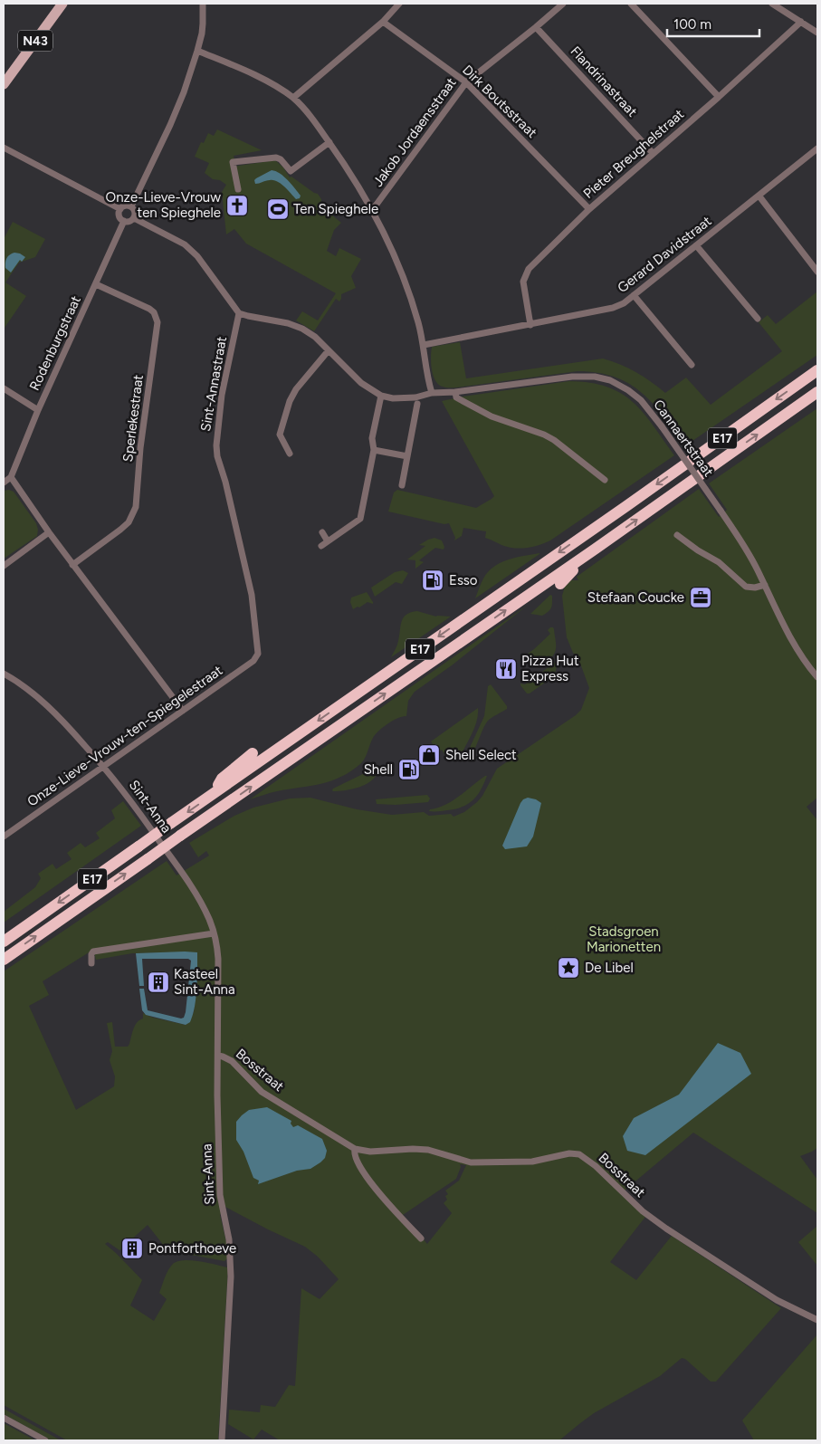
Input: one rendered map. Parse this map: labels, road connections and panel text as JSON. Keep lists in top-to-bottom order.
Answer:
{
  "streets": {
    "highway": ["E17"],
    "main road": ["N43"],
    "street": [
      "Flandrinastraat",
      "Dirk Boutsstraat",
      "Jakob Jordaensstraat",
      "Pieter Breughelstraat",
      "Gerard Davidstraat",
      "Rodenburgstraat",
      "Sint-Annastraat",
      "Sperlekestraat",
      "Cannaertstraat",
      "Onze-Lieve-Vrouw-ten-Spiegelestraat",
      "Sint-Anna",
      "Bosstraat"
    ]
  },
  "crossings": [
    ["Flandrinastraat", "Jakob Jordaensstraat"],
    ["Flandrinastraat", "Pieter Breughelstraat"],
    ["Dirk Boutsstraat", "Jakob Jordaensstraat"],
    ["Dirk Boutsstraat", "Pieter Breughelstraat"],
    ["Pieter Breughelstraat", "Gerard Davidstraat"],
    ["Rodenburgstraat", "Sperlekestraat"],
    ["Sint-Annastraat", "Cannaertstraat"],
    ["Sint-Annastraat", "Onze-Lieve-Vrouw-ten-Spiegelestraat"],
    ["Onze-Lieve-Vrouw-ten-Spiegelestraat", "Sint-Anna"],
    ["Sint-Anna", "Bosstraat"]
  ],
  "parks": ["Stadsgroen Marionetten"],
  "places": {
    "church": ["Onze-Lieve-Vrouw ten Spieghele"],
    "sports": ["Ten Spieghele"],
    "fuel station": ["Esso", "Shell"],
    "office": ["Stefaan Coucke"],
    "restaurant": ["Pizza Hut Express"],
    "shop": ["Shell Select"],
    "place": ["De Libel"],
    "building": ["Kasteel Sint-Anna", "Pontforthoeve"]
  },
  "scale_bar": "100 m"
}
